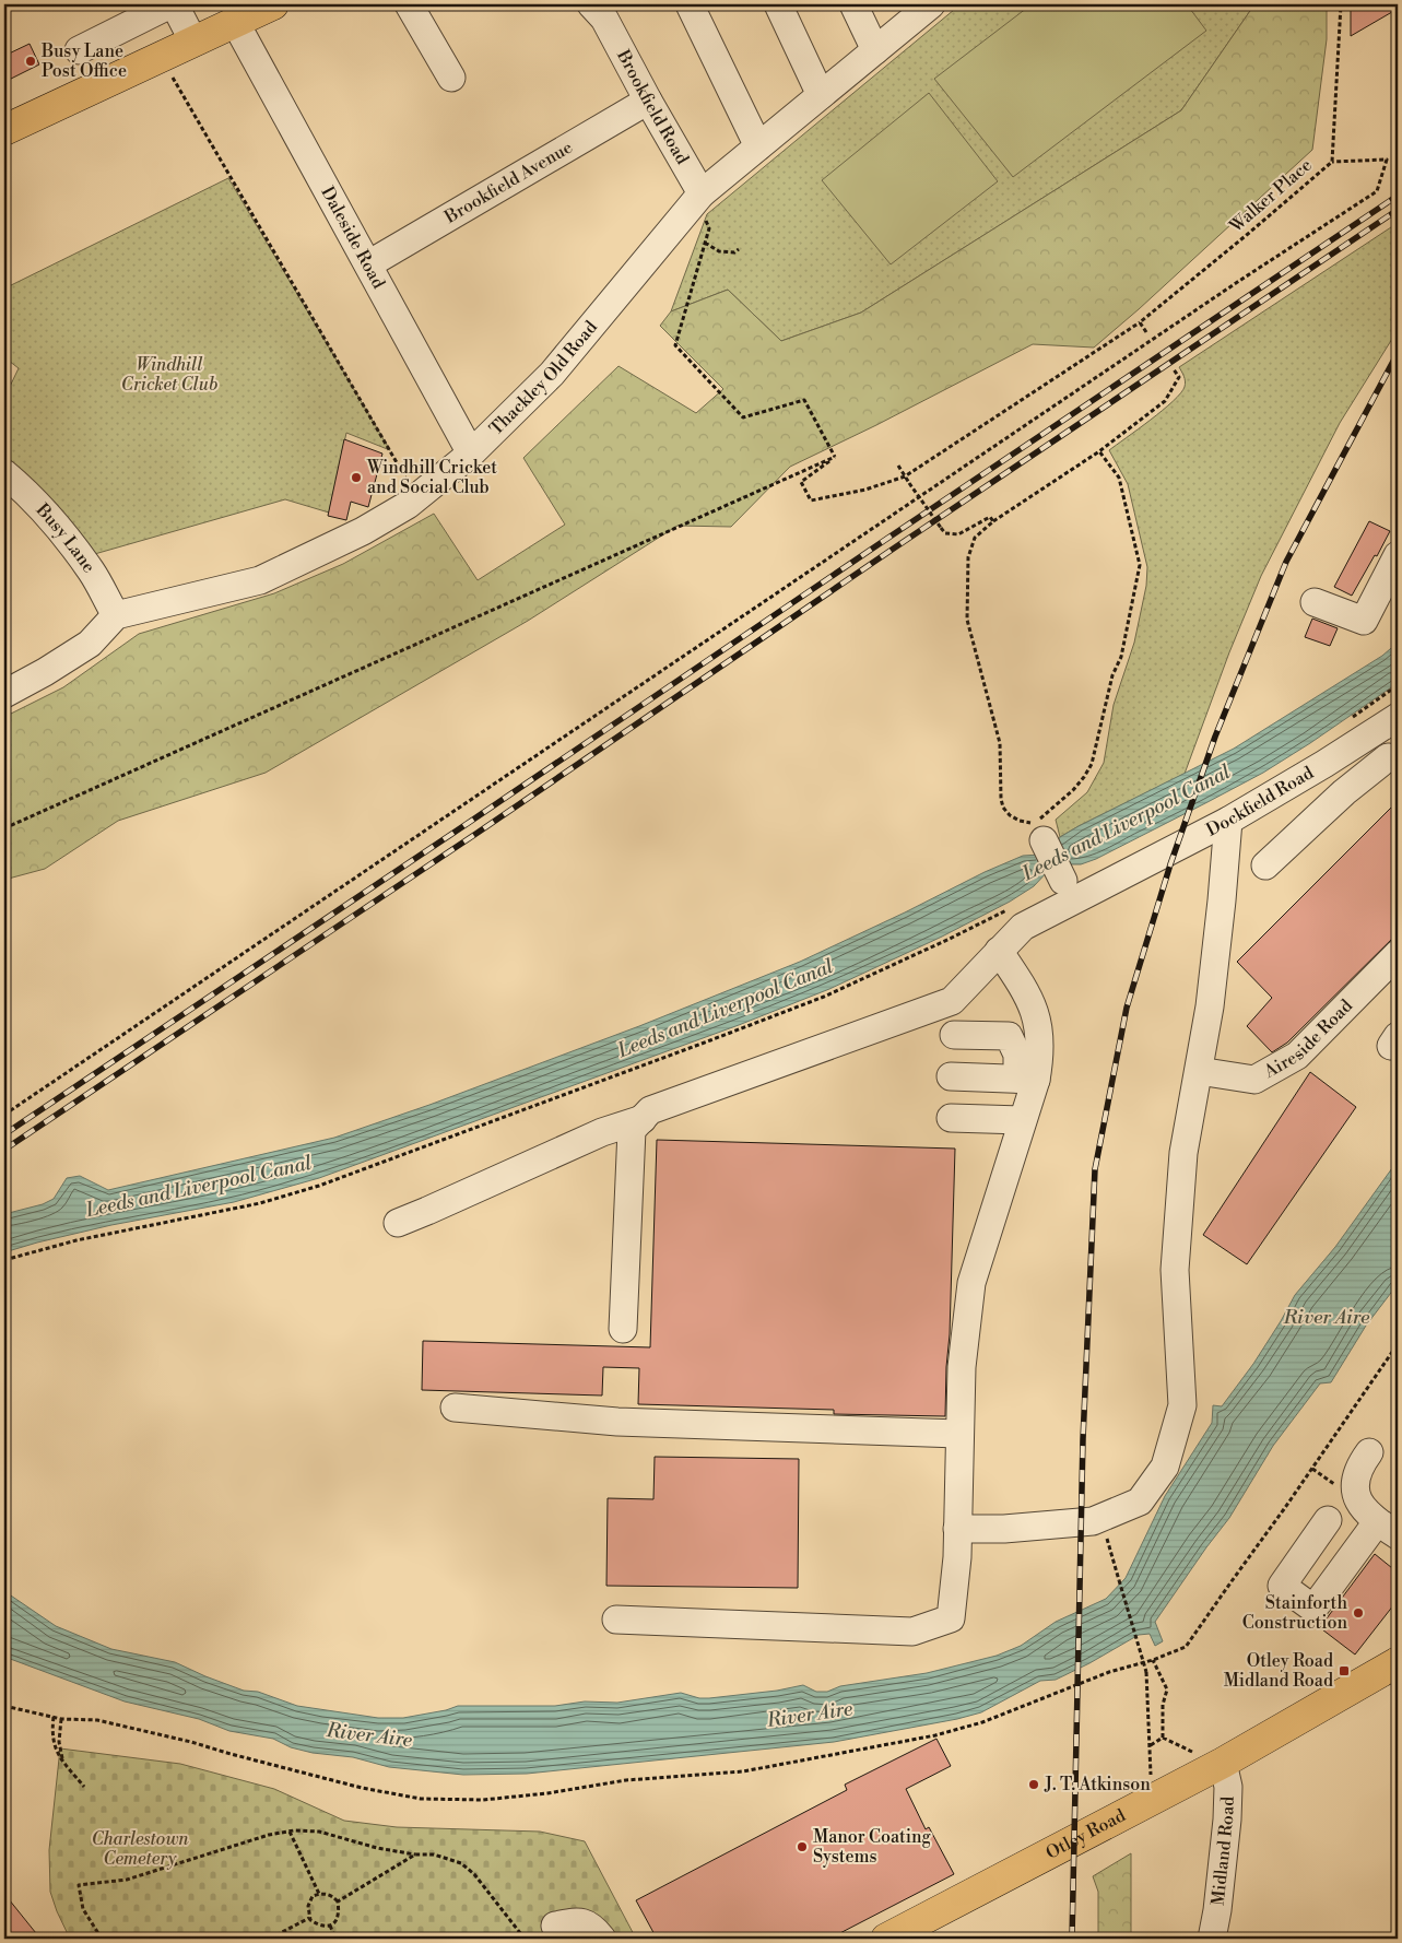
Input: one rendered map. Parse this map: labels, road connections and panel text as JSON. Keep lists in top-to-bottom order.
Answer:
{
  "streets": {
    "main road": ["Otley Road"],
    "street": [
      "Brookfield Road",
      "Brookfield Avenue",
      "Daleside Road",
      "Thackley Old Road",
      "Busy Lane",
      "Dockfield Road",
      "Aireside Road",
      "Midland Road"
    ],
    "path": ["Walker Place"]
  },
  "crossings": [
    ["Brookfield Road", "Brookfield Avenue"],
    ["Brookfield Road", "Thackley Old Road"],
    ["Brookfield Avenue", "Daleside Road"],
    ["Daleside Road", "Thackley Old Road"],
    ["Thackley Old Road", "Busy Lane"],
    ["Otley Road", "Midland Road"]
  ],
  "water": ["Leeds and Liverpool Canal", "River Aire"],
  "parks": ["Windhill Cricket Club", "Charlestown Cemetery"],
  "places": {
    "other": [
      "Busy Lane Post Office",
      "Windhill Cricket and Social Club",
      "Stainforth Construction",
      "J. T. Atkinson",
      "Manor Coating Systems"
    ],
    "transit": ["Otley Road Midland Road"]
  }
}
